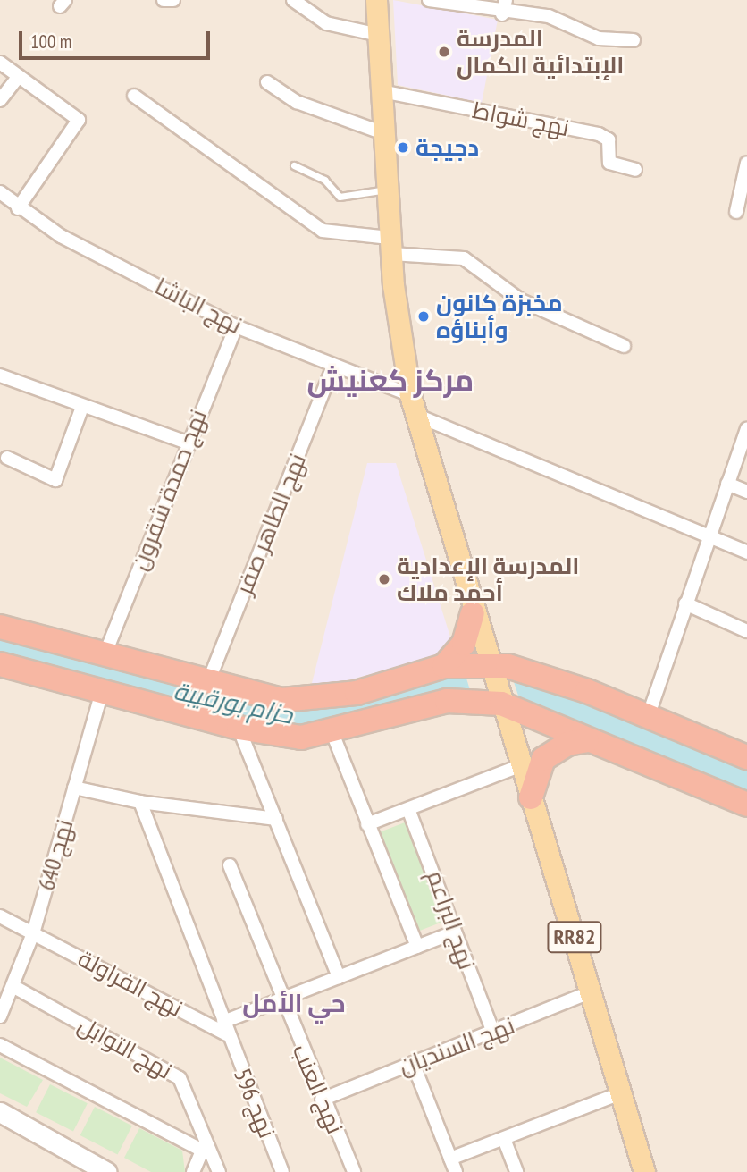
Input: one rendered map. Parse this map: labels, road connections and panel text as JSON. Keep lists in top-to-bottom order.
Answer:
{
  "streets": {
    "main road": ["RR82"],
    "street": [
      "نهج شواط",
      "نهج الباشا",
      "نهج حمدة شقرون",
      "نهج الطاهر صفر",
      "نهج 640",
      "نهج البراعم",
      "نهج الفراولة",
      "نهج السنديان",
      "نهج التوابل",
      "نهج العنب",
      "نهج 596"
    ]
  },
  "crossings": [
    ["نهج شواط", "RR82"],
    ["نهج الباشا", "نهج حمدة شقرون"],
    ["نهج الباشا", "نهج الطاهر صفر"],
    ["نهج الباشا", "RR82"],
    ["نهج 640", "نهج الفراولة"],
    ["نهج 640", "نهج التوابل"],
    ["نهج البراعم", "نهج السنديان"],
    ["RR82", "نهج السنديان"],
    ["نهج الفراولة", "نهج 596"],
    ["نهج السنديان", "نهج العنب"]
  ],
  "districts": ["مركز كعنيش", "حي الأمل"],
  "water": ["حزام بورقيبة"],
  "places": [
    "المدرسة الإبتدائية الكمال",
    "دجيجة",
    "مخبزة كانون وأبناؤه",
    "المدرسة الإعدادية أحمد ملاك"
  ],
  "scale_bar": "100 m"
}
